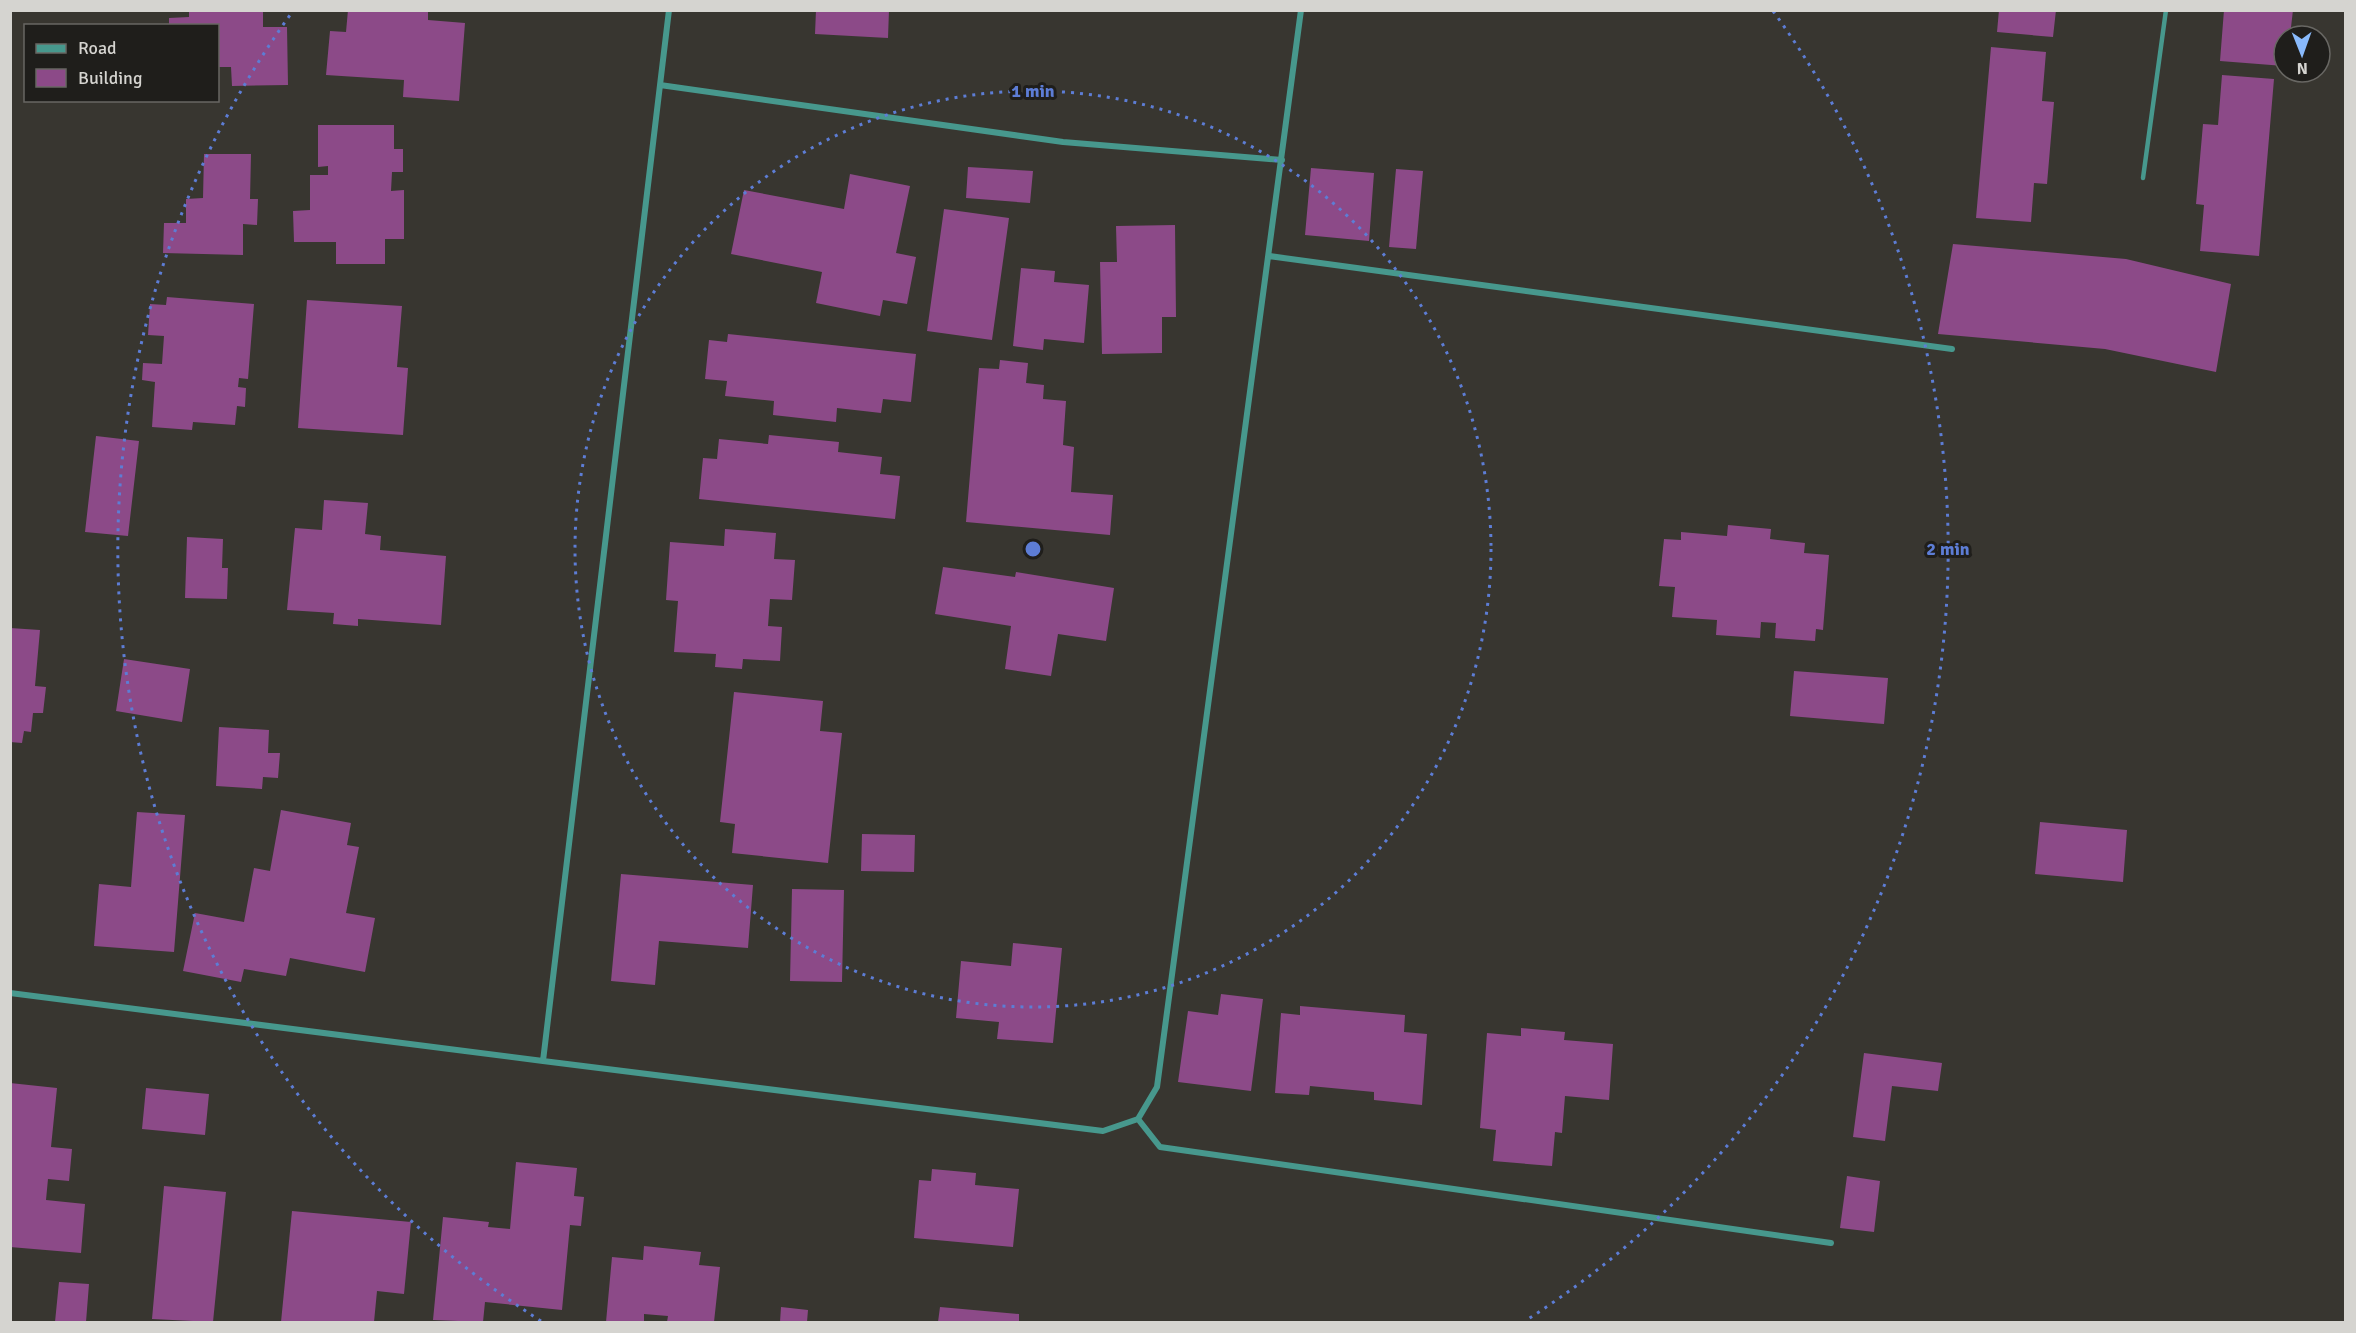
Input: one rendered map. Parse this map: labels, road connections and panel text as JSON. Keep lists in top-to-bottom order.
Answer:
{
  "legend": ["Road", "Building"],
  "north": "bottom",
  "rings": ["1 min", "2 min"]
}
